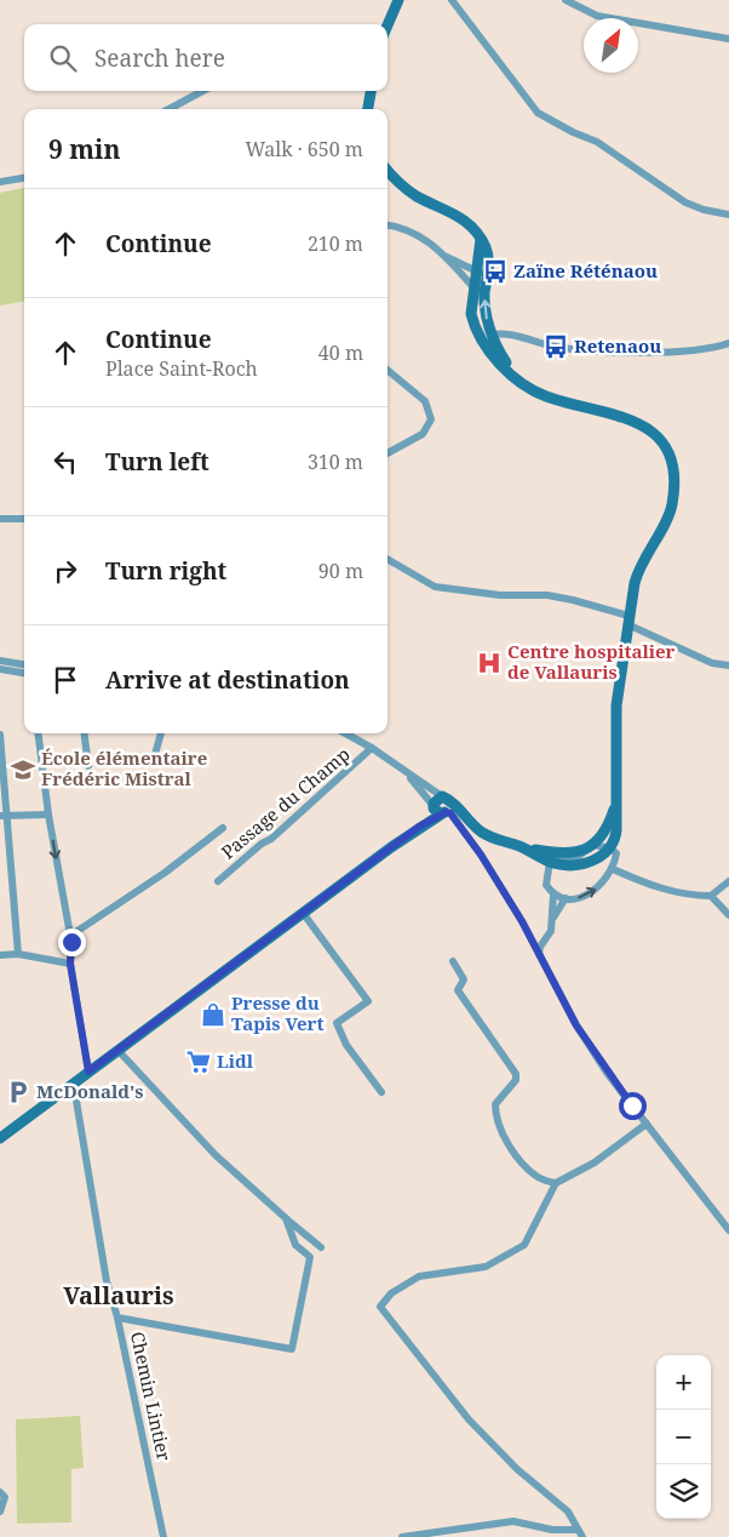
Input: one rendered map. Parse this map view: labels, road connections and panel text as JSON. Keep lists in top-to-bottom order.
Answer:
{
  "streets": {
    "street": ["Passage du Champ", "Chemin Lintier"]
  },
  "districts": ["Vallauris"],
  "places": {
    "bus stop": ["Zaïne Réténaou", "Retenaou"],
    "hospital": ["Centre hospitalier de Vallauris"],
    "school or university": ["École élémentaire Frédéric Mistral"],
    "shop": ["Presse du Tapis Vert"],
    "supermarket": ["Lidl"],
    "parking": ["McDonald's"]
  },
  "north": "top right",
  "page": {
    "search": "Search here",
    "heading": ["9 min", "Walk · 650 m"],
    "list": [
      ["Continue", "210 m"],
      ["Continue", "Place Saint-Roch", "40 m"],
      ["Turn left", "310 m"],
      ["Turn right", "90 m"],
      "Arrive at destination"
    ],
    "map_buttons": ["+", "−"]
  }
}
